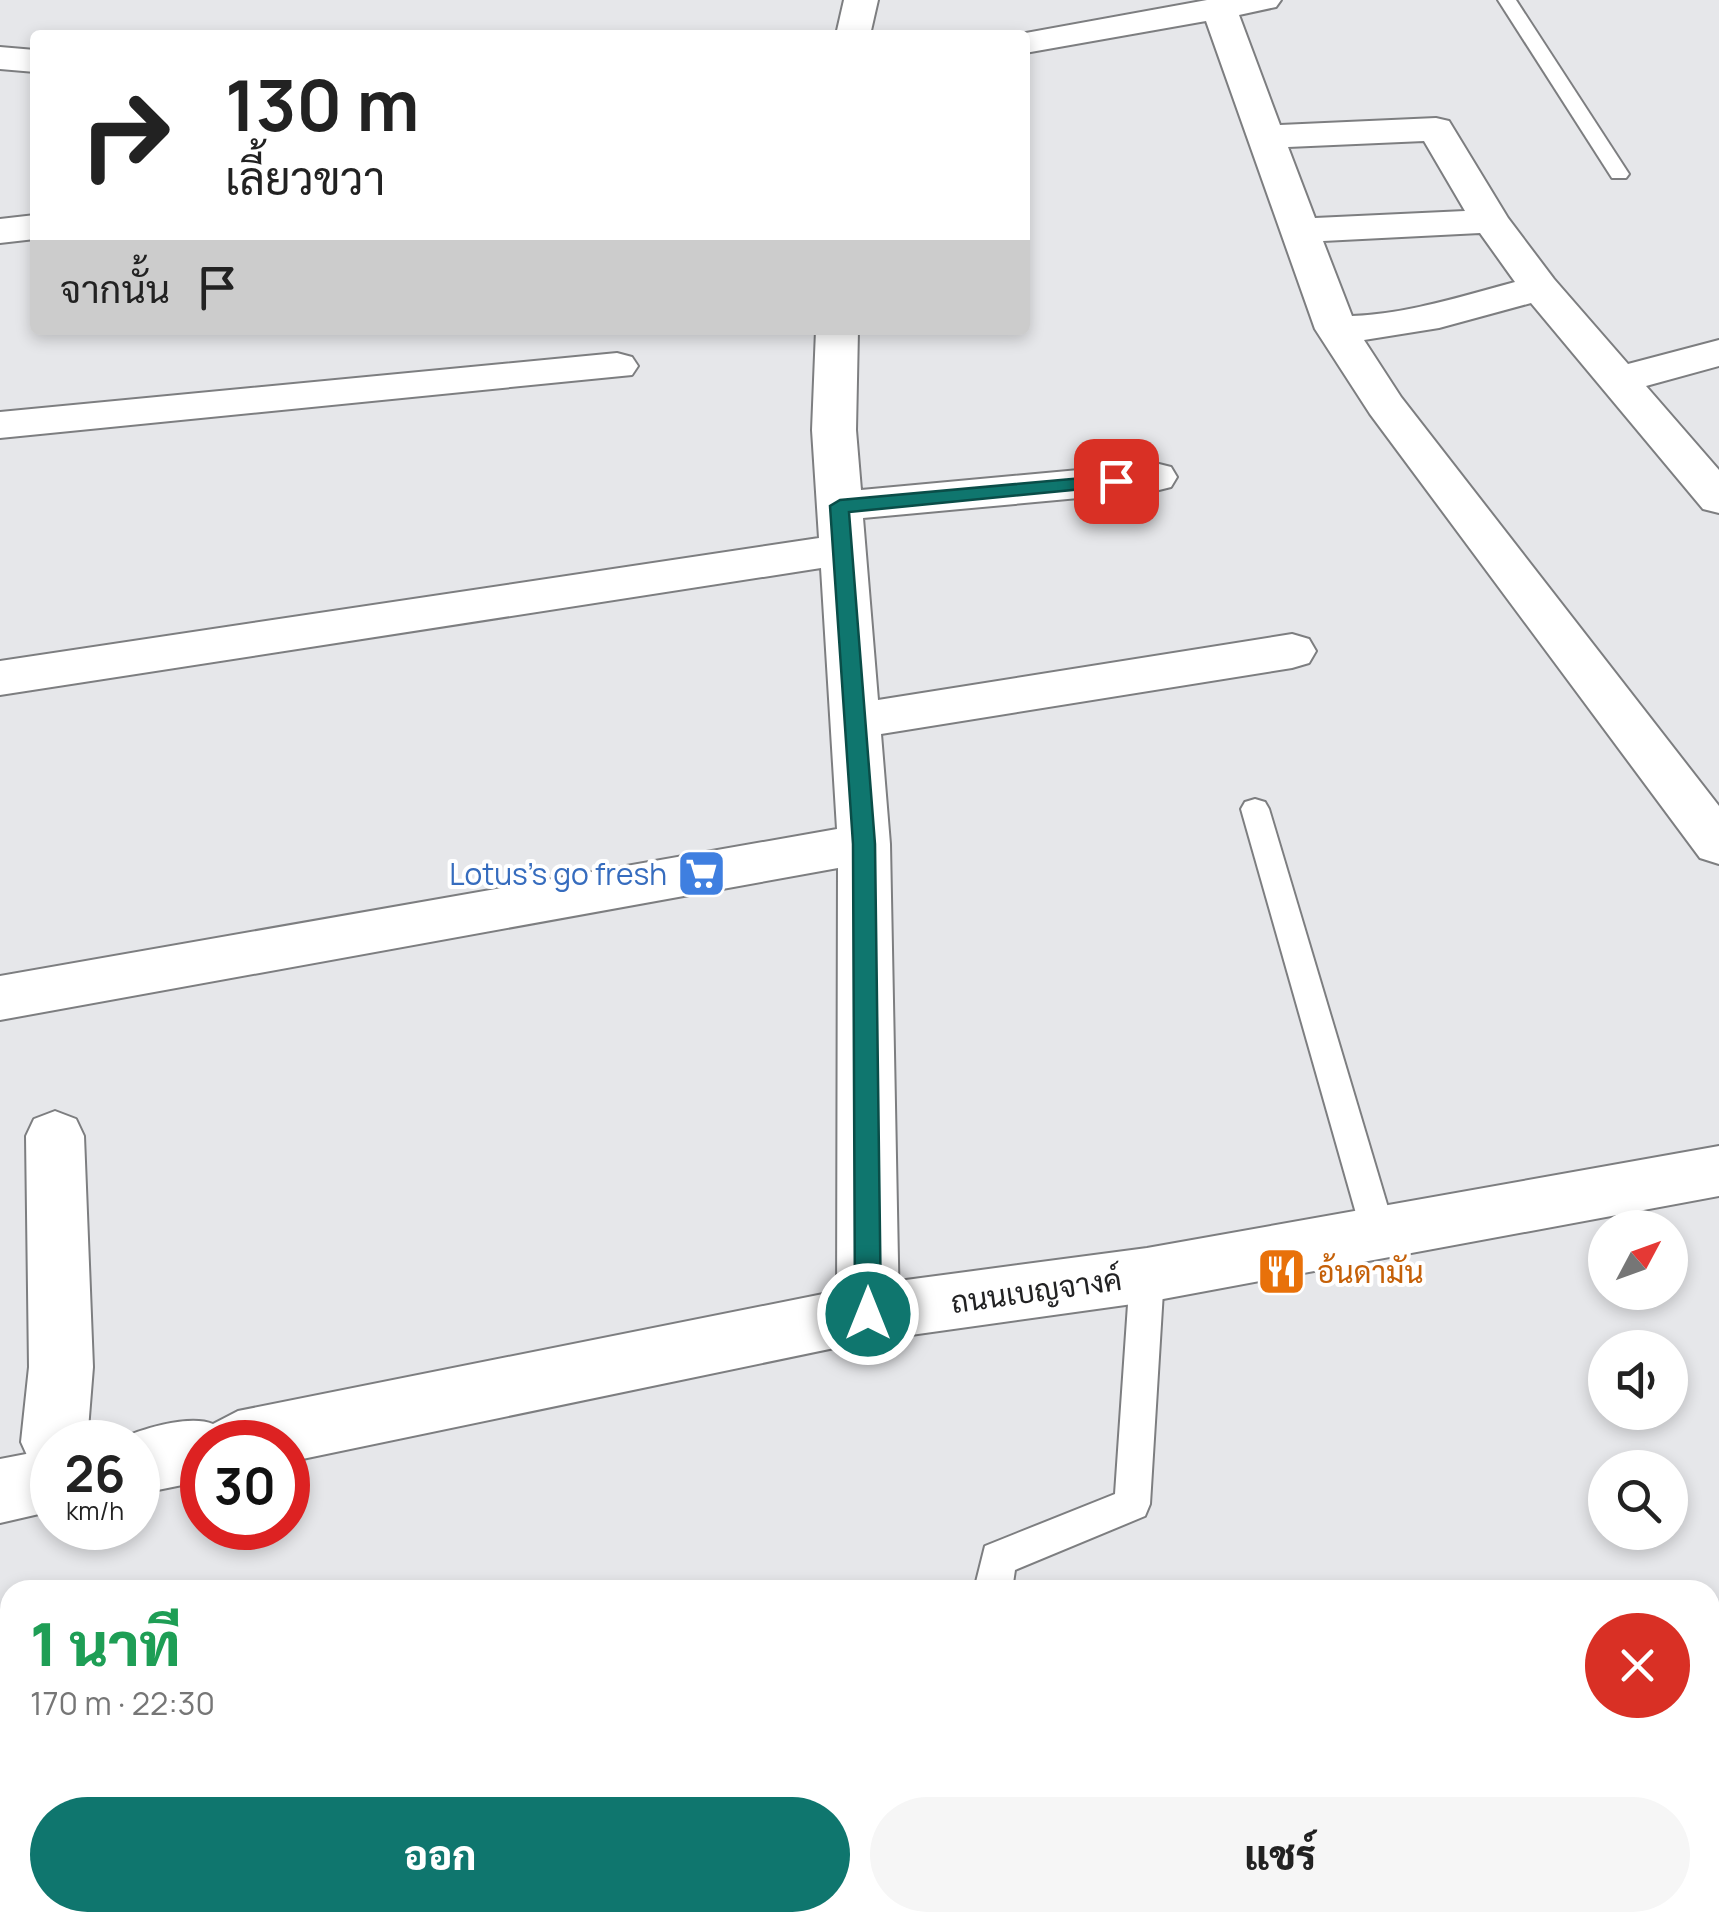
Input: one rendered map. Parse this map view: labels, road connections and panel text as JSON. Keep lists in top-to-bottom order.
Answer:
{
  "streets": {
    "street": ["ถนนเบญจางค์"]
  },
  "places": {
    "supermarket": ["Lotus's go fresh"],
    "restaurant": ["อ้นดามัน"]
  },
  "north": "top right",
  "page": {
    "turn": ["130 m", "เลี้ยวขวา"],
    "then": "จากนั้น",
    "speed": "26 km/h",
    "limit": "30",
    "heading": ["1 นาที", "170 m · 22:30"],
    "buttons": ["ออก", "แชร์"]
  }
}
